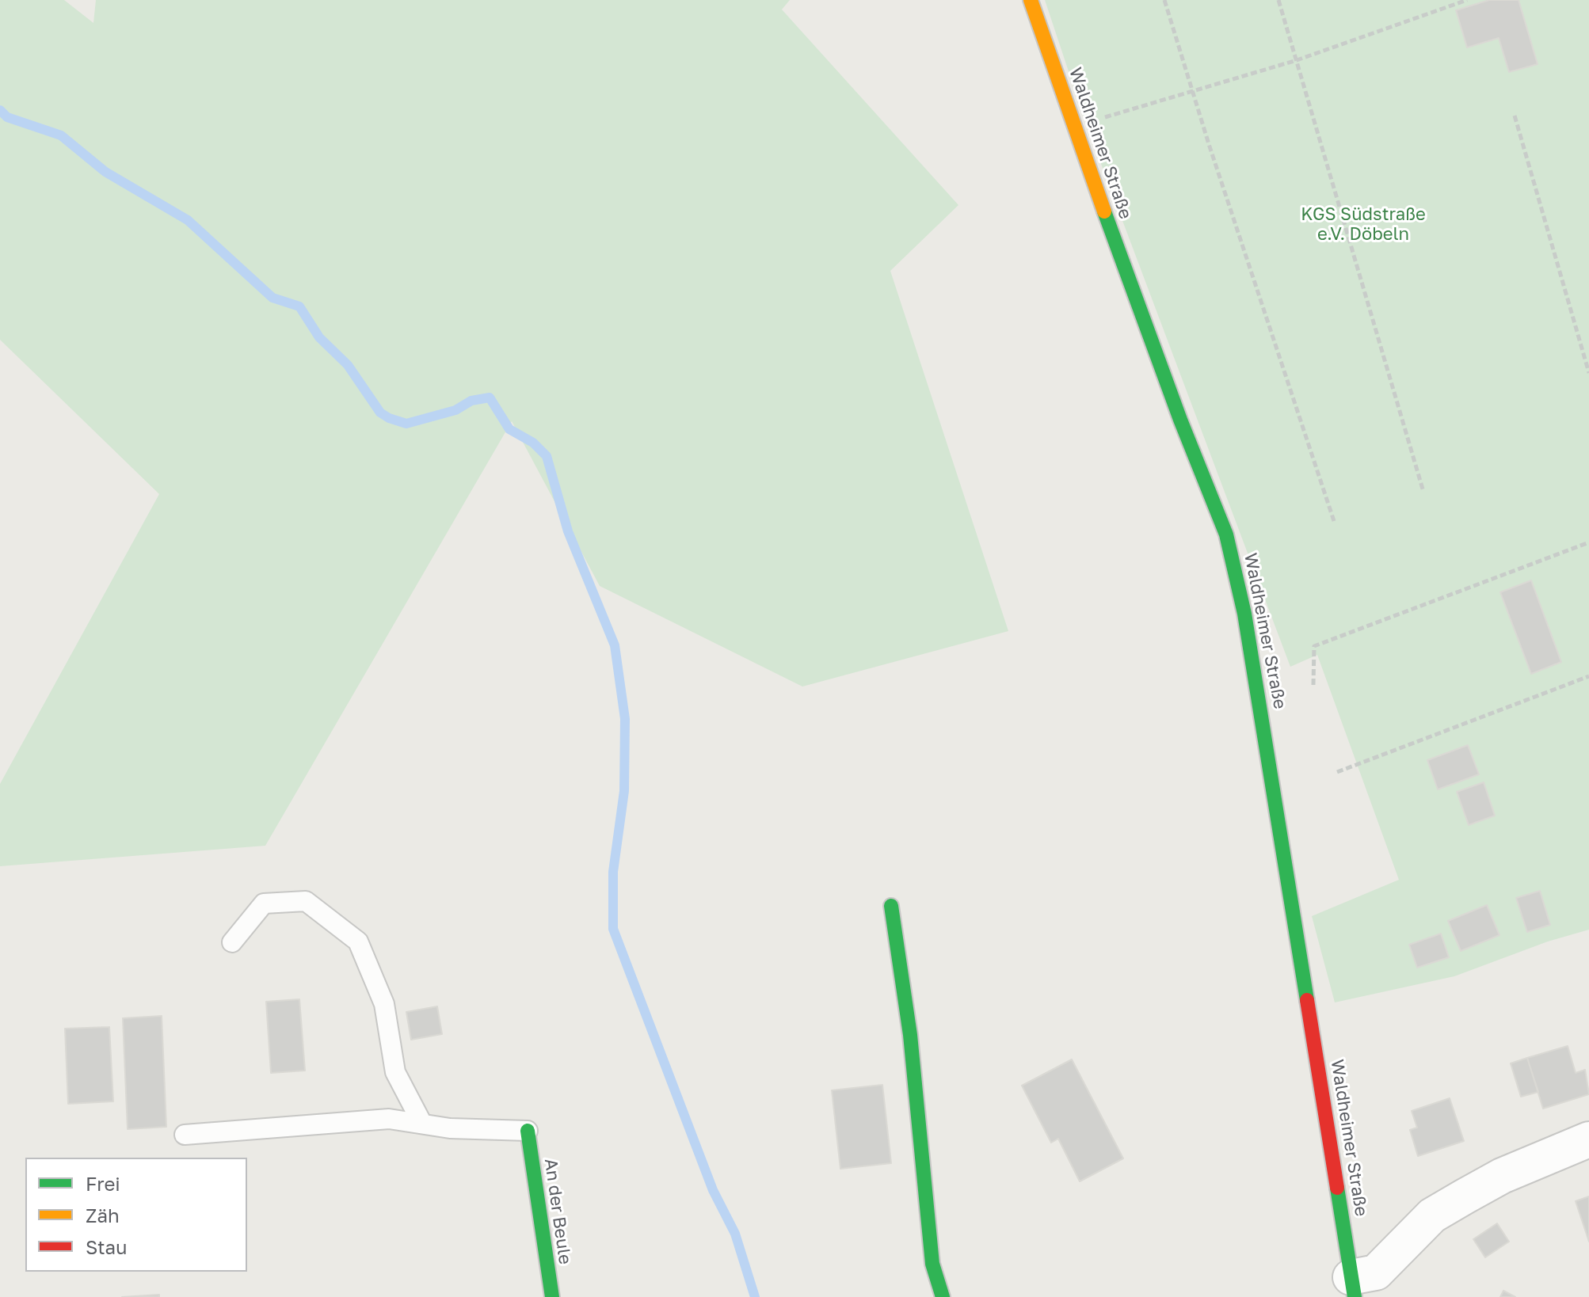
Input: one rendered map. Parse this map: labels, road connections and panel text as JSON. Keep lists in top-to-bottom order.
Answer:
{
  "streets": {
    "street": ["Waldheimer Straße", "An der Beule"]
  },
  "parks": ["KGS Südstraße e.V. Döbeln"],
  "legend": ["Frei", "Zäh", "Stau"]
}
